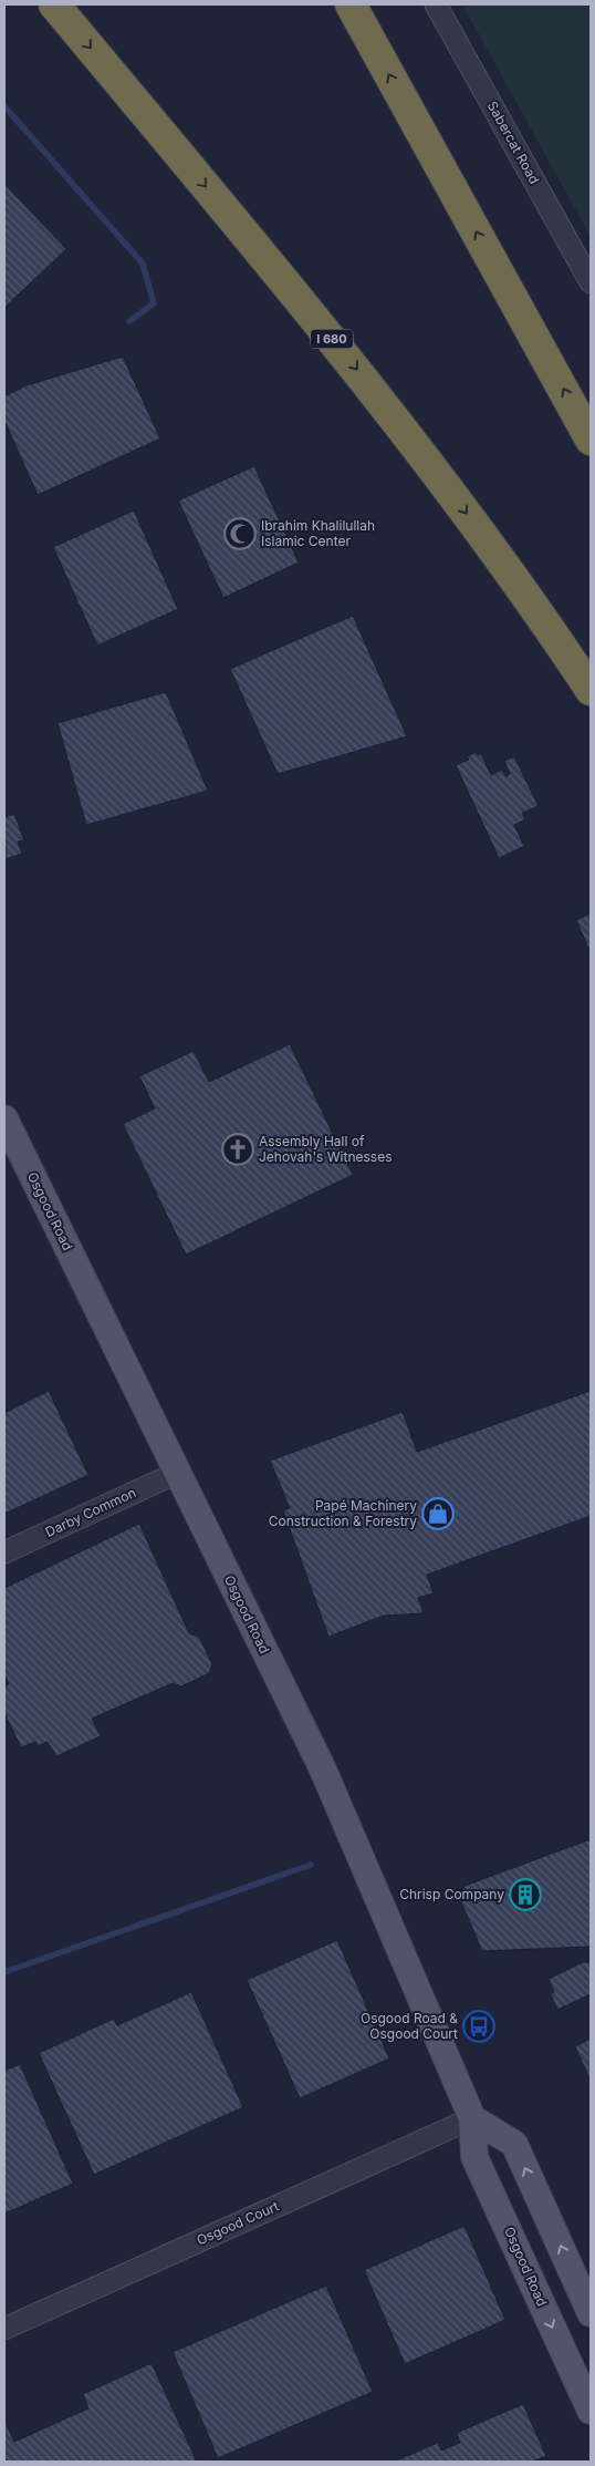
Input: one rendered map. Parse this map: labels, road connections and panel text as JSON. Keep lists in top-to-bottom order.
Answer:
{
  "streets": {
    "highway": ["I 680"],
    "main road": ["Osgood Road"],
    "street": ["Sabercat Road", "Darby Common", "Osgood Court"]
  },
  "crossings": [
    ["Osgood Road", "Darby Common"],
    ["Osgood Road", "Osgood Court"]
  ],
  "places": {
    "mosque": ["Ibrahim Khalilullah Islamic Center"],
    "church": ["Assembly Hall of Jehovah's Witnesses"],
    "shop": ["Papé Machinery Construction & Forestry"],
    "building": ["Chrisp Company"],
    "bus stop": ["Osgood Road & Osgood Court"]
  }
}
